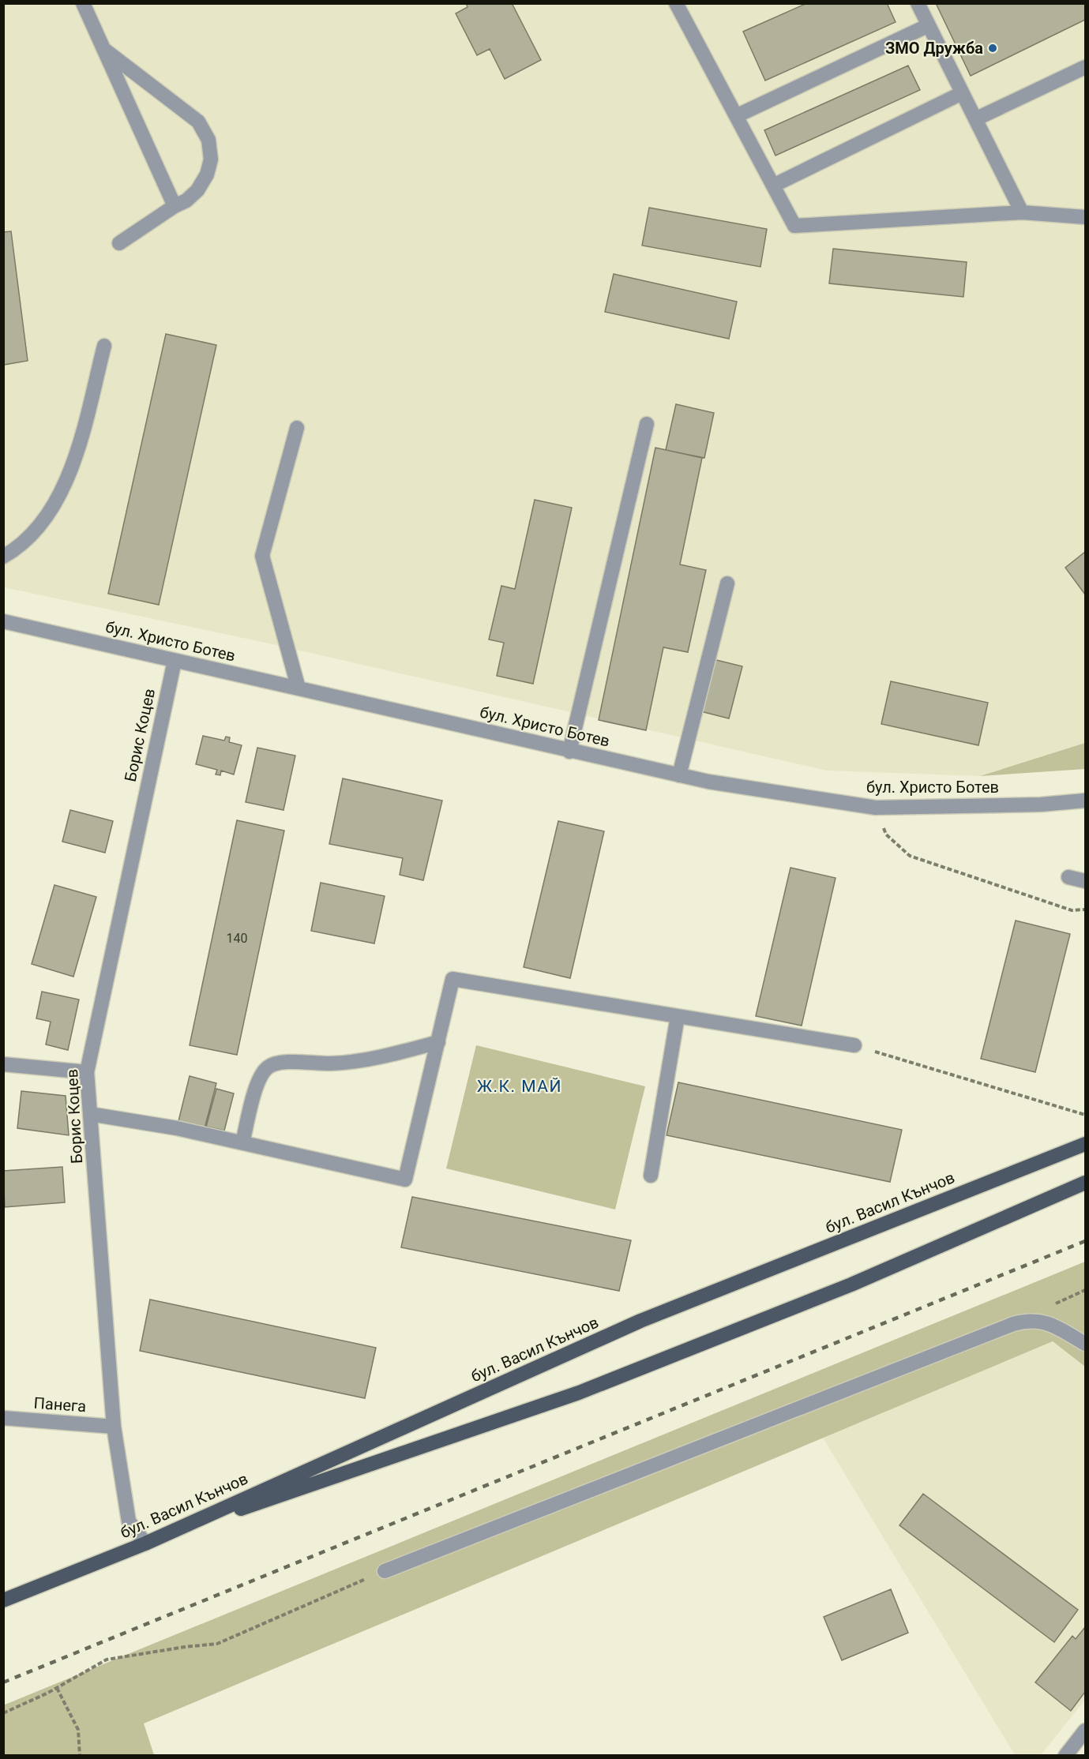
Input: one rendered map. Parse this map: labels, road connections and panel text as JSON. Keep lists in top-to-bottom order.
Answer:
{
  "streets": {
    "main road": ["бул. Васил Кънчов"],
    "street": ["бул. Христо Ботев", "Борис Коцев", "Панега"]
  },
  "crossings": [
    ["бул. Христо Ботев", "Борис Коцев"],
    ["Борис Коцев", "бул. Васил Кънчов"],
    ["Борис Коцев", "Панега"]
  ],
  "districts": ["Ж.К. МАЙ"],
  "places": ["ЗМО Дружба"],
  "house_numbers": ["140"]
}
